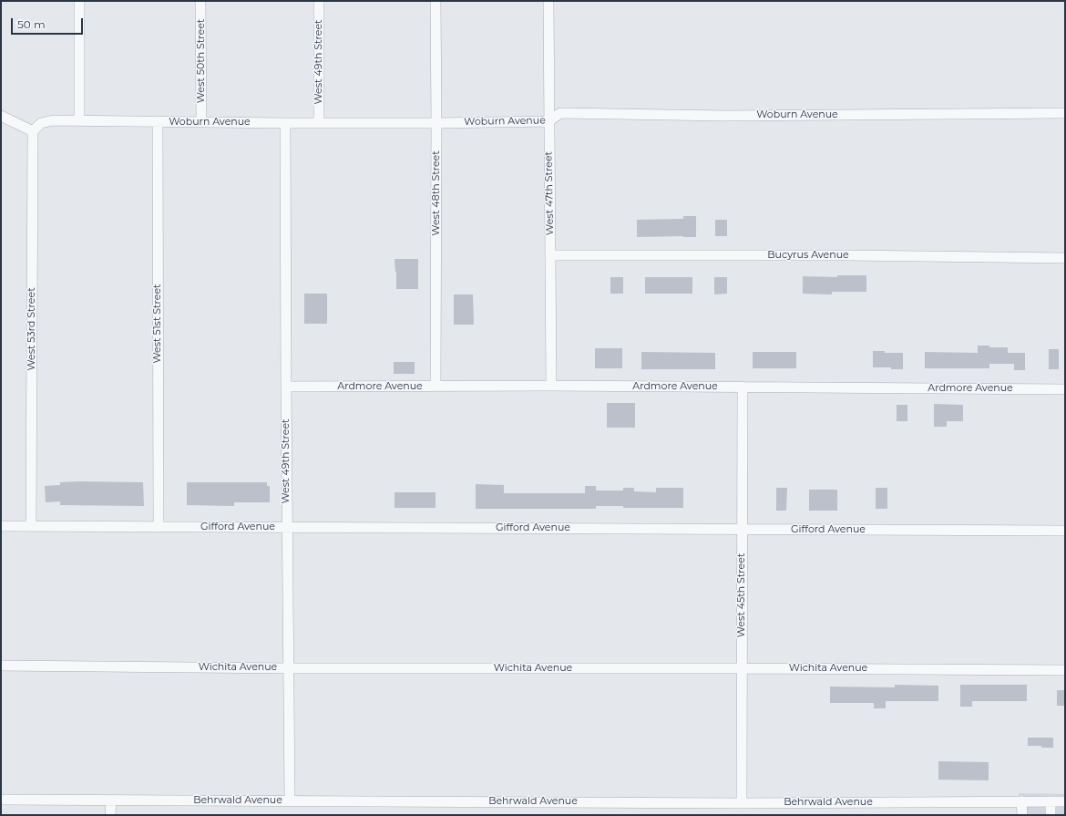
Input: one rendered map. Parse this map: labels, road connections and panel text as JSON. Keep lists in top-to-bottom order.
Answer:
{
  "streets": {
    "street": [
      "West 50th Street",
      "West 49th Street",
      "Woburn Avenue",
      "West 48th Street",
      "West 47th Street",
      "Bucyrus Avenue",
      "West 51st Street",
      "West 53rd Street",
      "Ardmore Avenue",
      "Gifford Avenue",
      "West 45th Street",
      "Wichita Avenue",
      "Behrwald Avenue"
    ]
  },
  "crossings": [
    ["West 50th Street", "Woburn Avenue"],
    ["West 49th Street", "Woburn Avenue"],
    ["West 49th Street", "Ardmore Avenue"],
    ["West 49th Street", "Gifford Avenue"],
    ["West 49th Street", "Wichita Avenue"],
    ["West 49th Street", "Behrwald Avenue"],
    ["Woburn Avenue", "West 48th Street"],
    ["Woburn Avenue", "West 47th Street"],
    ["Woburn Avenue", "West 51st Street"],
    ["Woburn Avenue", "West 53rd Street"],
    ["West 48th Street", "Ardmore Avenue"],
    ["West 47th Street", "Bucyrus Avenue"],
    ["West 47th Street", "Ardmore Avenue"],
    ["West 51st Street", "Gifford Avenue"],
    ["West 53rd Street", "Gifford Avenue"],
    ["Ardmore Avenue", "West 45th Street"],
    ["Gifford Avenue", "West 45th Street"],
    ["West 45th Street", "Wichita Avenue"],
    ["West 45th Street", "Behrwald Avenue"]
  ],
  "scale_bar": "50 m"
}
